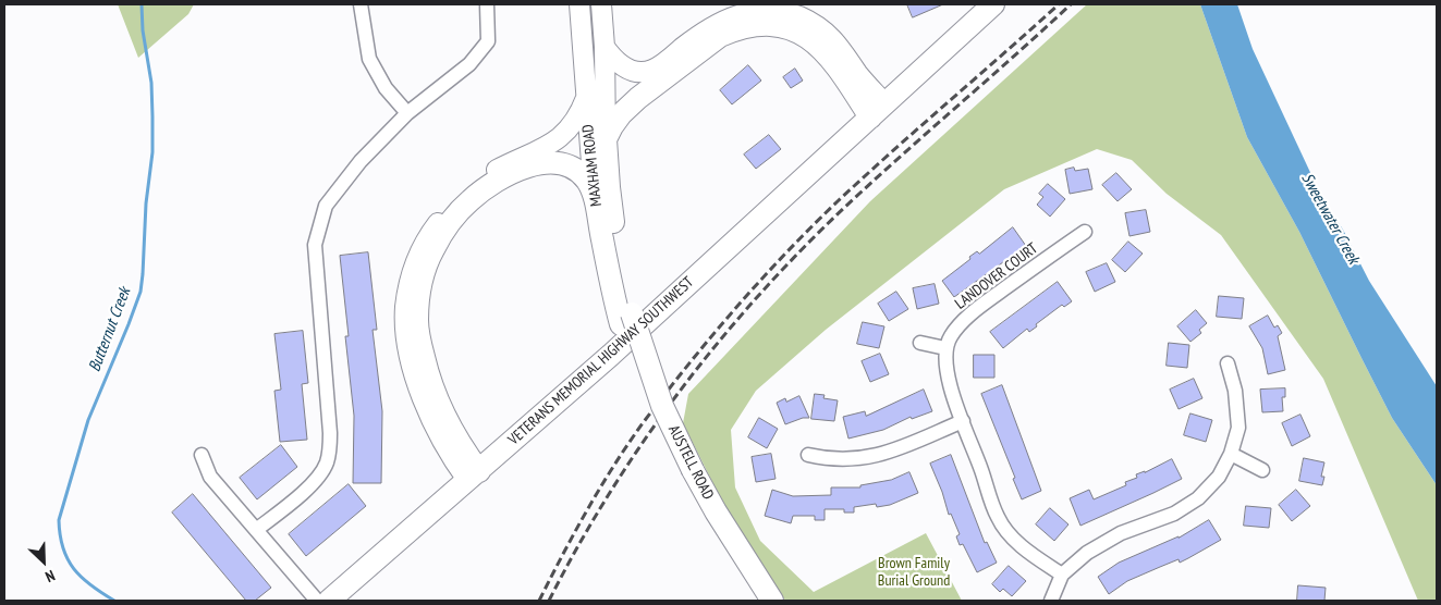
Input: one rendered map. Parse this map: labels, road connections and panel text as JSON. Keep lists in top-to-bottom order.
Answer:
{
  "streets": {
    "main road": ["MAXHAM ROAD", "VETERANS MEMORIAL HIGHWAY SOUTHWEST", "AUSTELL ROAD"],
    "street": ["LANDOVER COURT"]
  },
  "crossings": [
    ["MAXHAM ROAD", "AUSTELL ROAD"]
  ],
  "water": ["Sweetwater Creek", "Butternut Creek"],
  "parks": ["Brown Family Burial Ground"],
  "north": "bottom right"
}
